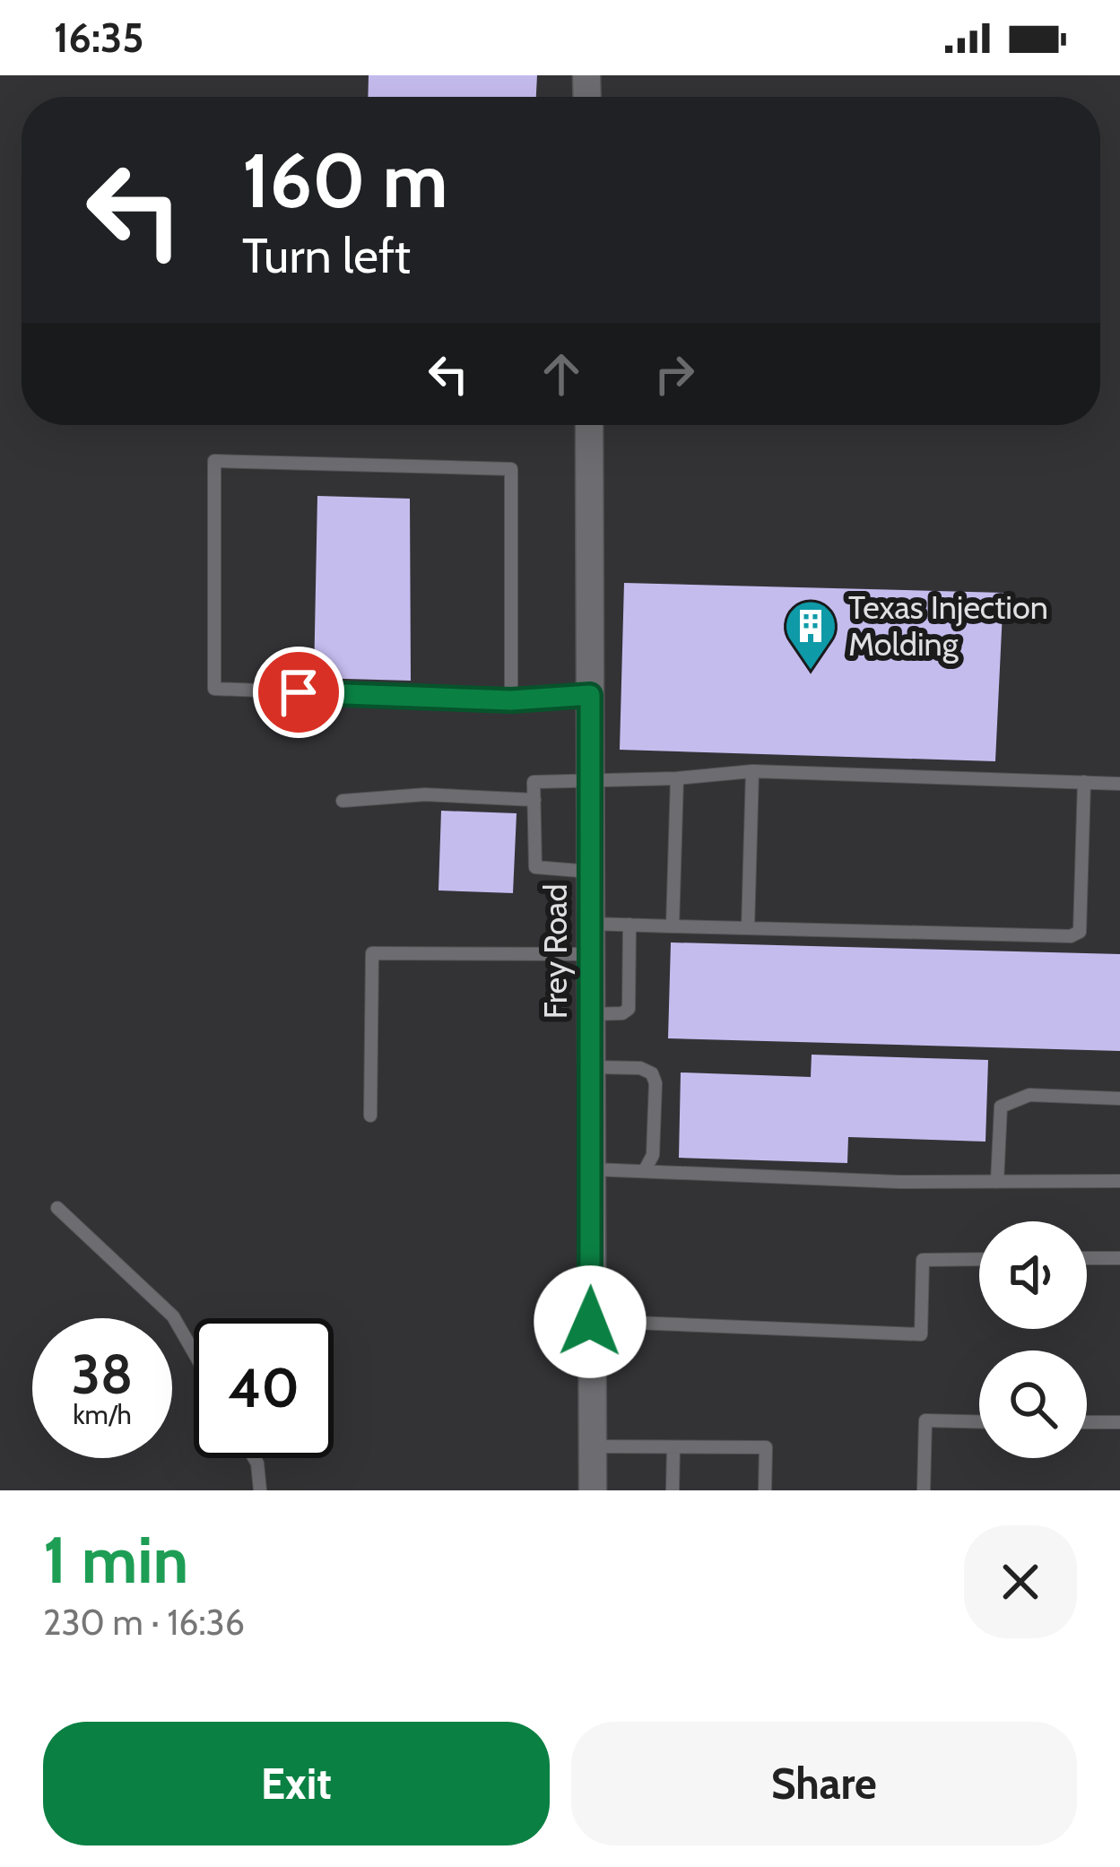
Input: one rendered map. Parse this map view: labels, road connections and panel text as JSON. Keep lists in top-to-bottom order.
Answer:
{
  "streets": {
    "street": ["Frey Road"]
  },
  "places": {
    "building": ["Texas Injection Molding"]
  },
  "page": {
    "status": "16:35",
    "turn": ["160 m", "Turn left"],
    "speed": "38 km/h",
    "limit": "40",
    "heading": ["1 min", "230 m · 16:36"],
    "buttons": ["Exit", "Share"]
  }
}
